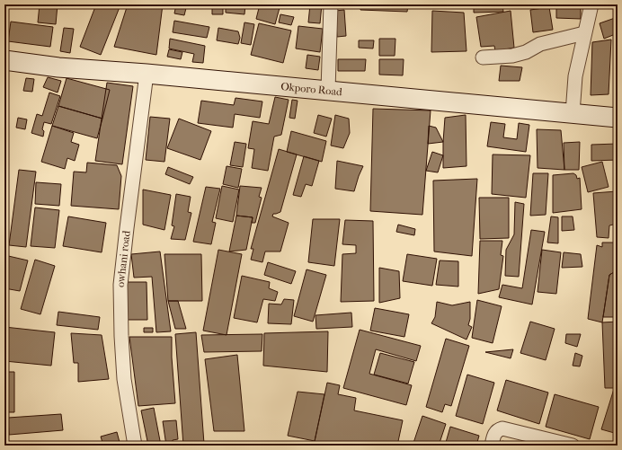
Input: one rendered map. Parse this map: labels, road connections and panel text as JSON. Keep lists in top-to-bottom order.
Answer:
{
  "streets": {
    "main road": ["Okporo Road"],
    "street": ["owhani road"]
  },
  "crossings": [
    ["Okporo Road", "owhani road"]
  ]
}
